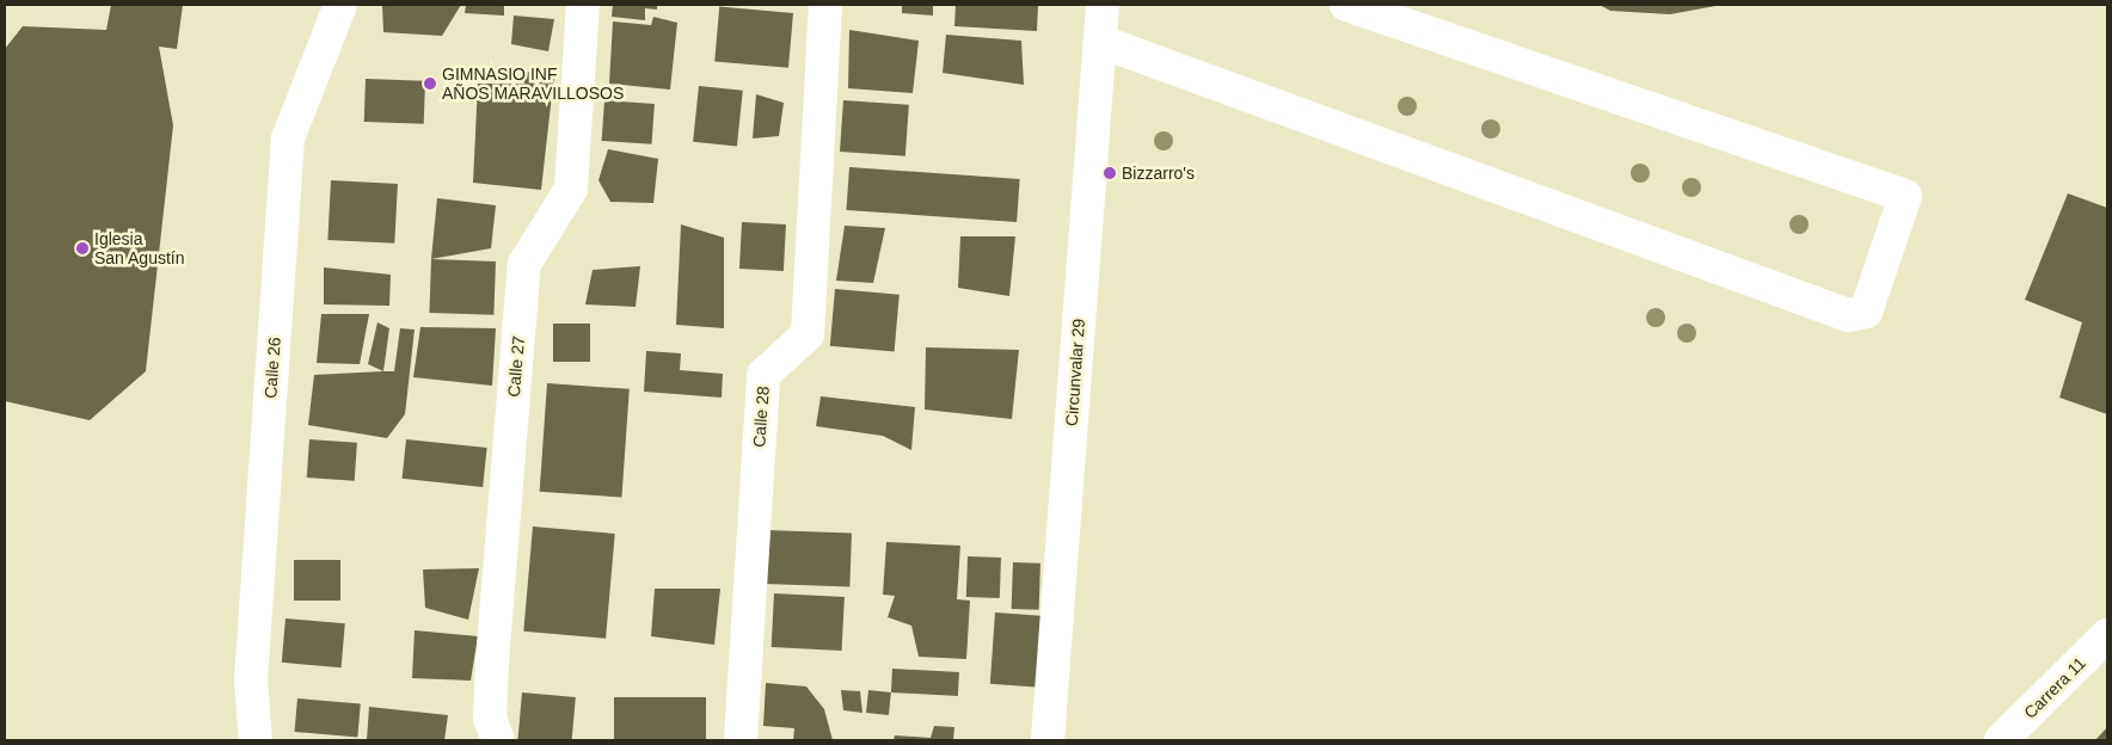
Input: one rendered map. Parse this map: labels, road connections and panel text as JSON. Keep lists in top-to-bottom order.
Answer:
{
  "streets": {
    "street": [
      "Calle 27",
      "Calle 26",
      "Circunvalar 29",
      "Calle 28",
      "Carrera 11"
    ]
  },
  "places": ["GIMNASIO INF AÑOS MARAVILLOSOS", "Bizzarro's", "Iglesia San Agustín"]
}
